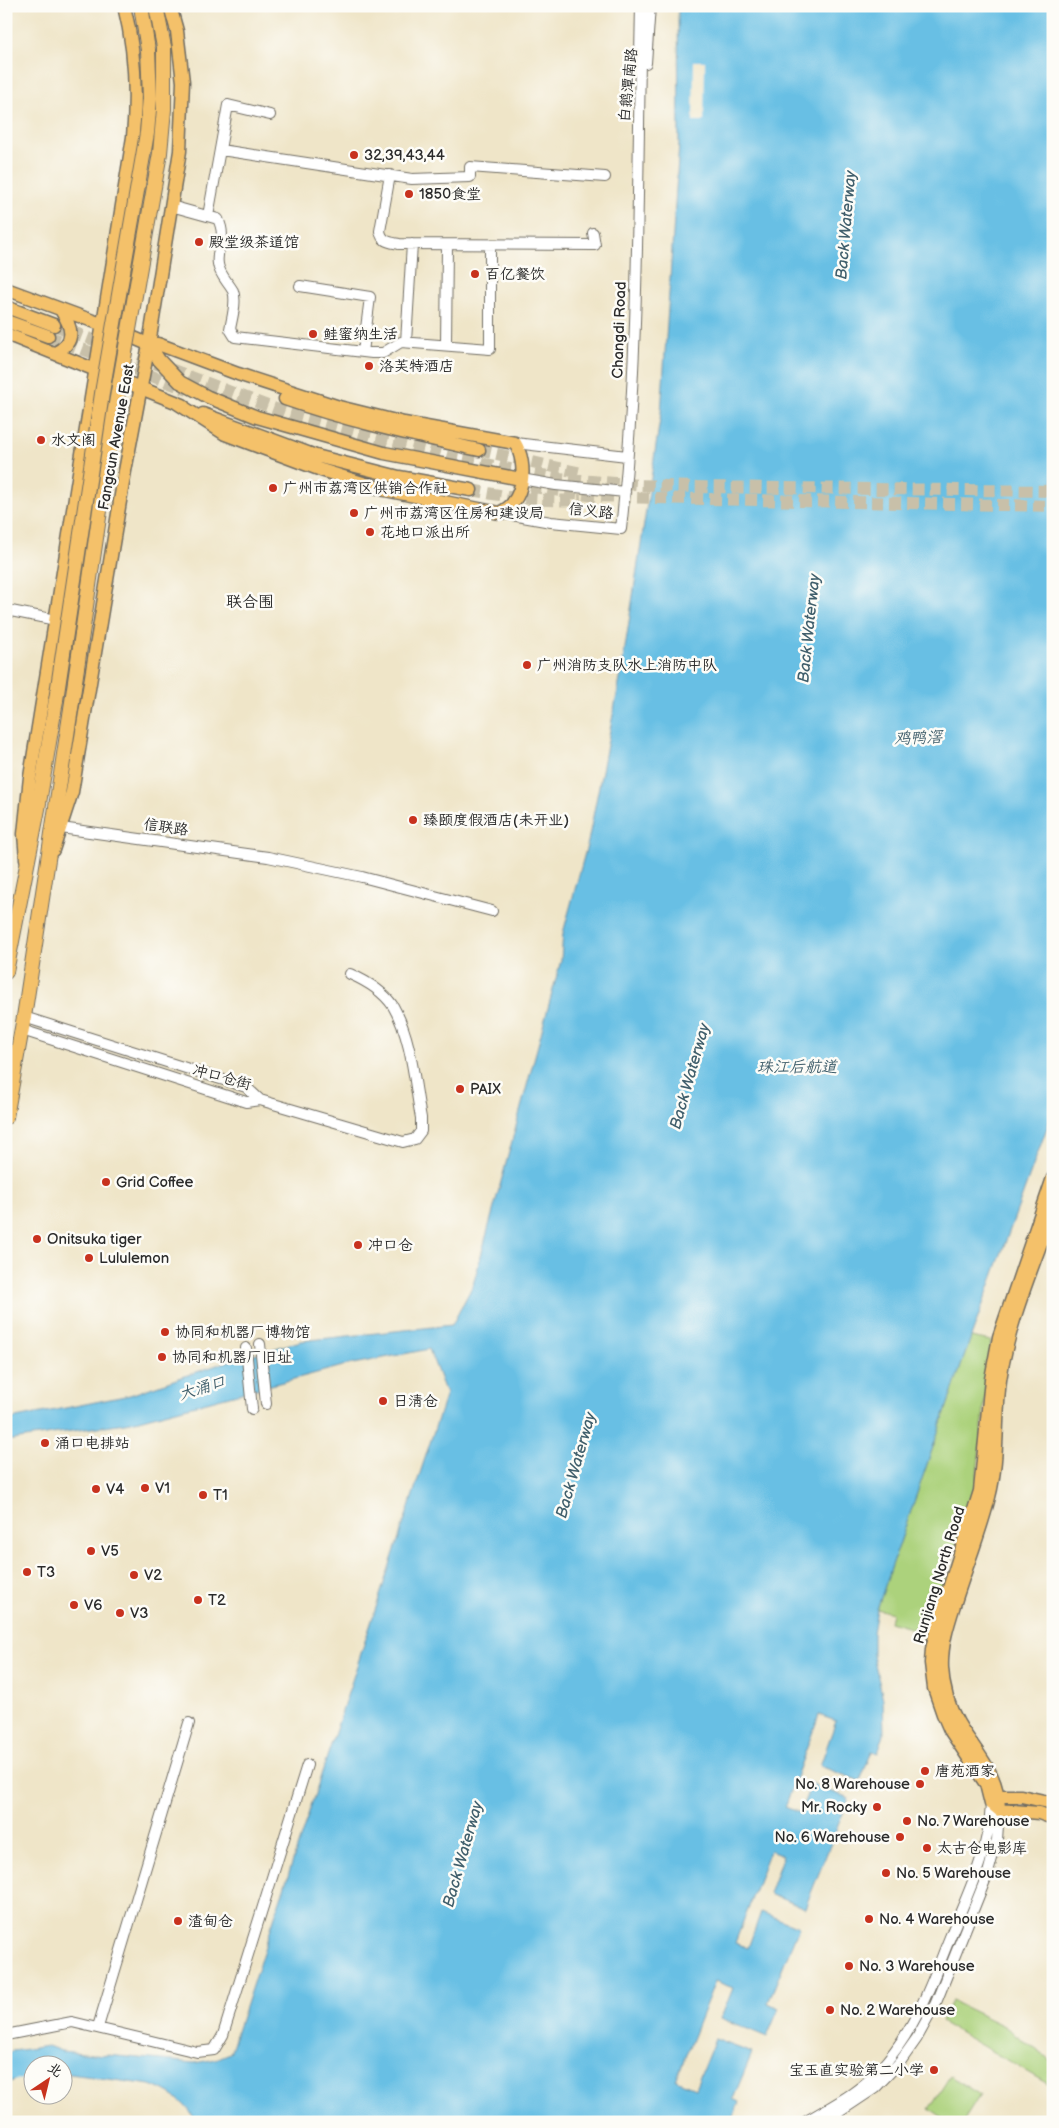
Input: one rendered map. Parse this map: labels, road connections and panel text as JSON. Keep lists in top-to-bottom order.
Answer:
{
  "streets": {
    "highway": ["Fangcun Avenue East"],
    "main road": ["Runjiang North Road"],
    "street": [
      "白鹅潭南路",
      "Changdi Road",
      "信义路",
      "信联路",
      "冲口仓街"
    ]
  },
  "crossings": [
    ["白鹅潭南路", "Changdi Road"],
    ["Changdi Road", "信义路"],
    ["Fangcun Avenue East", "信联路"],
    ["Fangcun Avenue East", "冲口仓街"]
  ],
  "districts": ["联合围"],
  "water": [
    "Back Waterway",
    "鸡鸭滘",
    "珠江后航道",
    "大涌口"
  ],
  "places": [
    "32,39,43,44",
    "1850食堂",
    "殿堂级茶道馆",
    "百亿餐饮",
    "鲑蜜纳生活",
    "洛芙特酒店",
    "水文阁",
    "广州市荔湾区供销合作社",
    "广州市荔湾区住房和建设局",
    "花地口派出所",
    "广州消防支队水上消防中队",
    "臻颐度假酒店(未开业)",
    "PAIX",
    "Grid Coffee",
    "Onitsuka tiger",
    "冲口仓",
    "Lululemon",
    "协同和机器厂博物馆",
    "协同和机器厂旧址",
    "日清仓",
    "涌口电排站",
    "V1",
    "V4",
    "T1",
    "V5",
    "T3",
    "V2",
    "T2",
    "V6",
    "V3",
    "唐苑酒家",
    "No. 8 Warehouse",
    "Mr. Rocky",
    "No. 7 Warehouse",
    "No. 6 Warehouse",
    "太古仓电影库",
    "No. 5 Warehouse",
    "No. 4 Warehouse",
    "渣甸仓",
    "No. 3 Warehouse",
    "No. 2 Warehouse",
    "宝玉直实验第二小学"
  ],
  "north": "top right"
}
